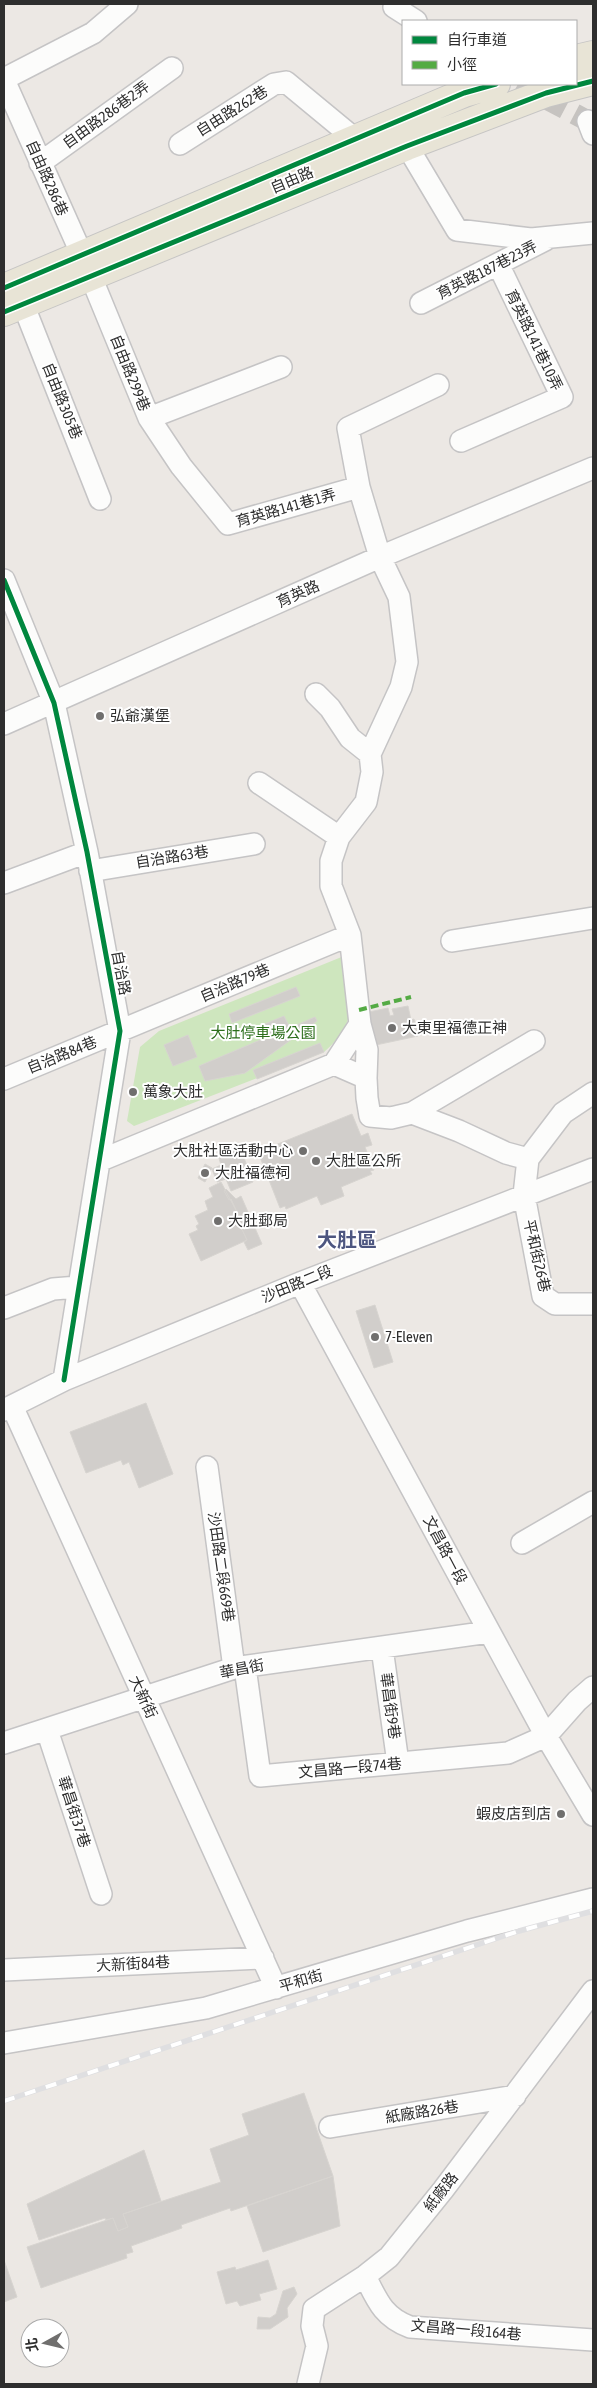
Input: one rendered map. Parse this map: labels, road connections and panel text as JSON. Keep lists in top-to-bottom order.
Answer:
{
  "streets": {
    "main road": ["自由路"],
    "street": [
      "自由路262巷",
      "自由路286巷2弄",
      "自由路286巷",
      "育英路187巷23弄",
      "育英路141巷10弄",
      "自由路299巷",
      "自由路305巷",
      "育英路141巷1弄",
      "育英路",
      "自治路63巷",
      "自治路",
      "自治路79巷",
      "自治路84巷",
      "平和街26巷",
      "沙田路二段",
      "文昌路一段",
      "沙田路二段669巷",
      "華昌街",
      "大新街",
      "華昌街9巷",
      "文昌路一段74巷",
      "華昌街37巷",
      "大新街84巷",
      "平和街",
      "紙廠路26巷",
      "紙廠路",
      "文昌路一段164巷"
    ]
  },
  "crossings": [
    ["自由路262巷", "自由路"],
    ["自由路286巷2弄", "自由路286巷"],
    ["自由路286巷", "自由路"],
    ["自由路286巷", "自由路299巷"],
    ["自由路", "育英路187巷23弄"],
    ["自由路", "自由路299巷"],
    ["自由路", "自由路305巷"],
    ["育英路187巷23弄", "育英路141巷10弄"],
    ["自由路299巷", "育英路141巷1弄"],
    ["育英路", "自治路"],
    ["自治路63巷", "自治路"],
    ["自治路", "自治路79巷"],
    ["自治路", "自治路84巷"],
    ["自治路", "沙田路二段"],
    ["自治路79巷", "自治路84巷"],
    ["平和街26巷", "沙田路二段"],
    ["沙田路二段", "文昌路一段"],
    ["沙田路二段", "大新街"],
    ["文昌路一段", "華昌街"],
    ["文昌路一段", "文昌路一段74巷"],
    ["沙田路二段669巷", "華昌街"],
    ["沙田路二段669巷", "文昌路一段74巷"],
    ["華昌街", "大新街"],
    ["華昌街", "華昌街9巷"],
    ["華昌街", "文昌路一段74巷"],
    ["華昌街", "華昌街37巷"],
    ["大新街", "大新街84巷"],
    ["大新街", "平和街"],
    ["華昌街9巷", "文昌路一段74巷"],
    ["紙廠路26巷", "紙廠路"],
    ["紙廠路", "文昌路一段164巷"]
  ],
  "districts": ["大肚區"],
  "parks": ["大肚停車場公園"],
  "places": [
    "弘爺漢堡",
    "大東里福德正神",
    "萬象大肚",
    "大肚社區活動中心",
    "大肚區公所",
    "大肚福德祠",
    "大肚郵局",
    "7-Eleven",
    "蝦皮店到店"
  ],
  "legend": ["自行車道", "小徑"],
  "north": "left"
}
